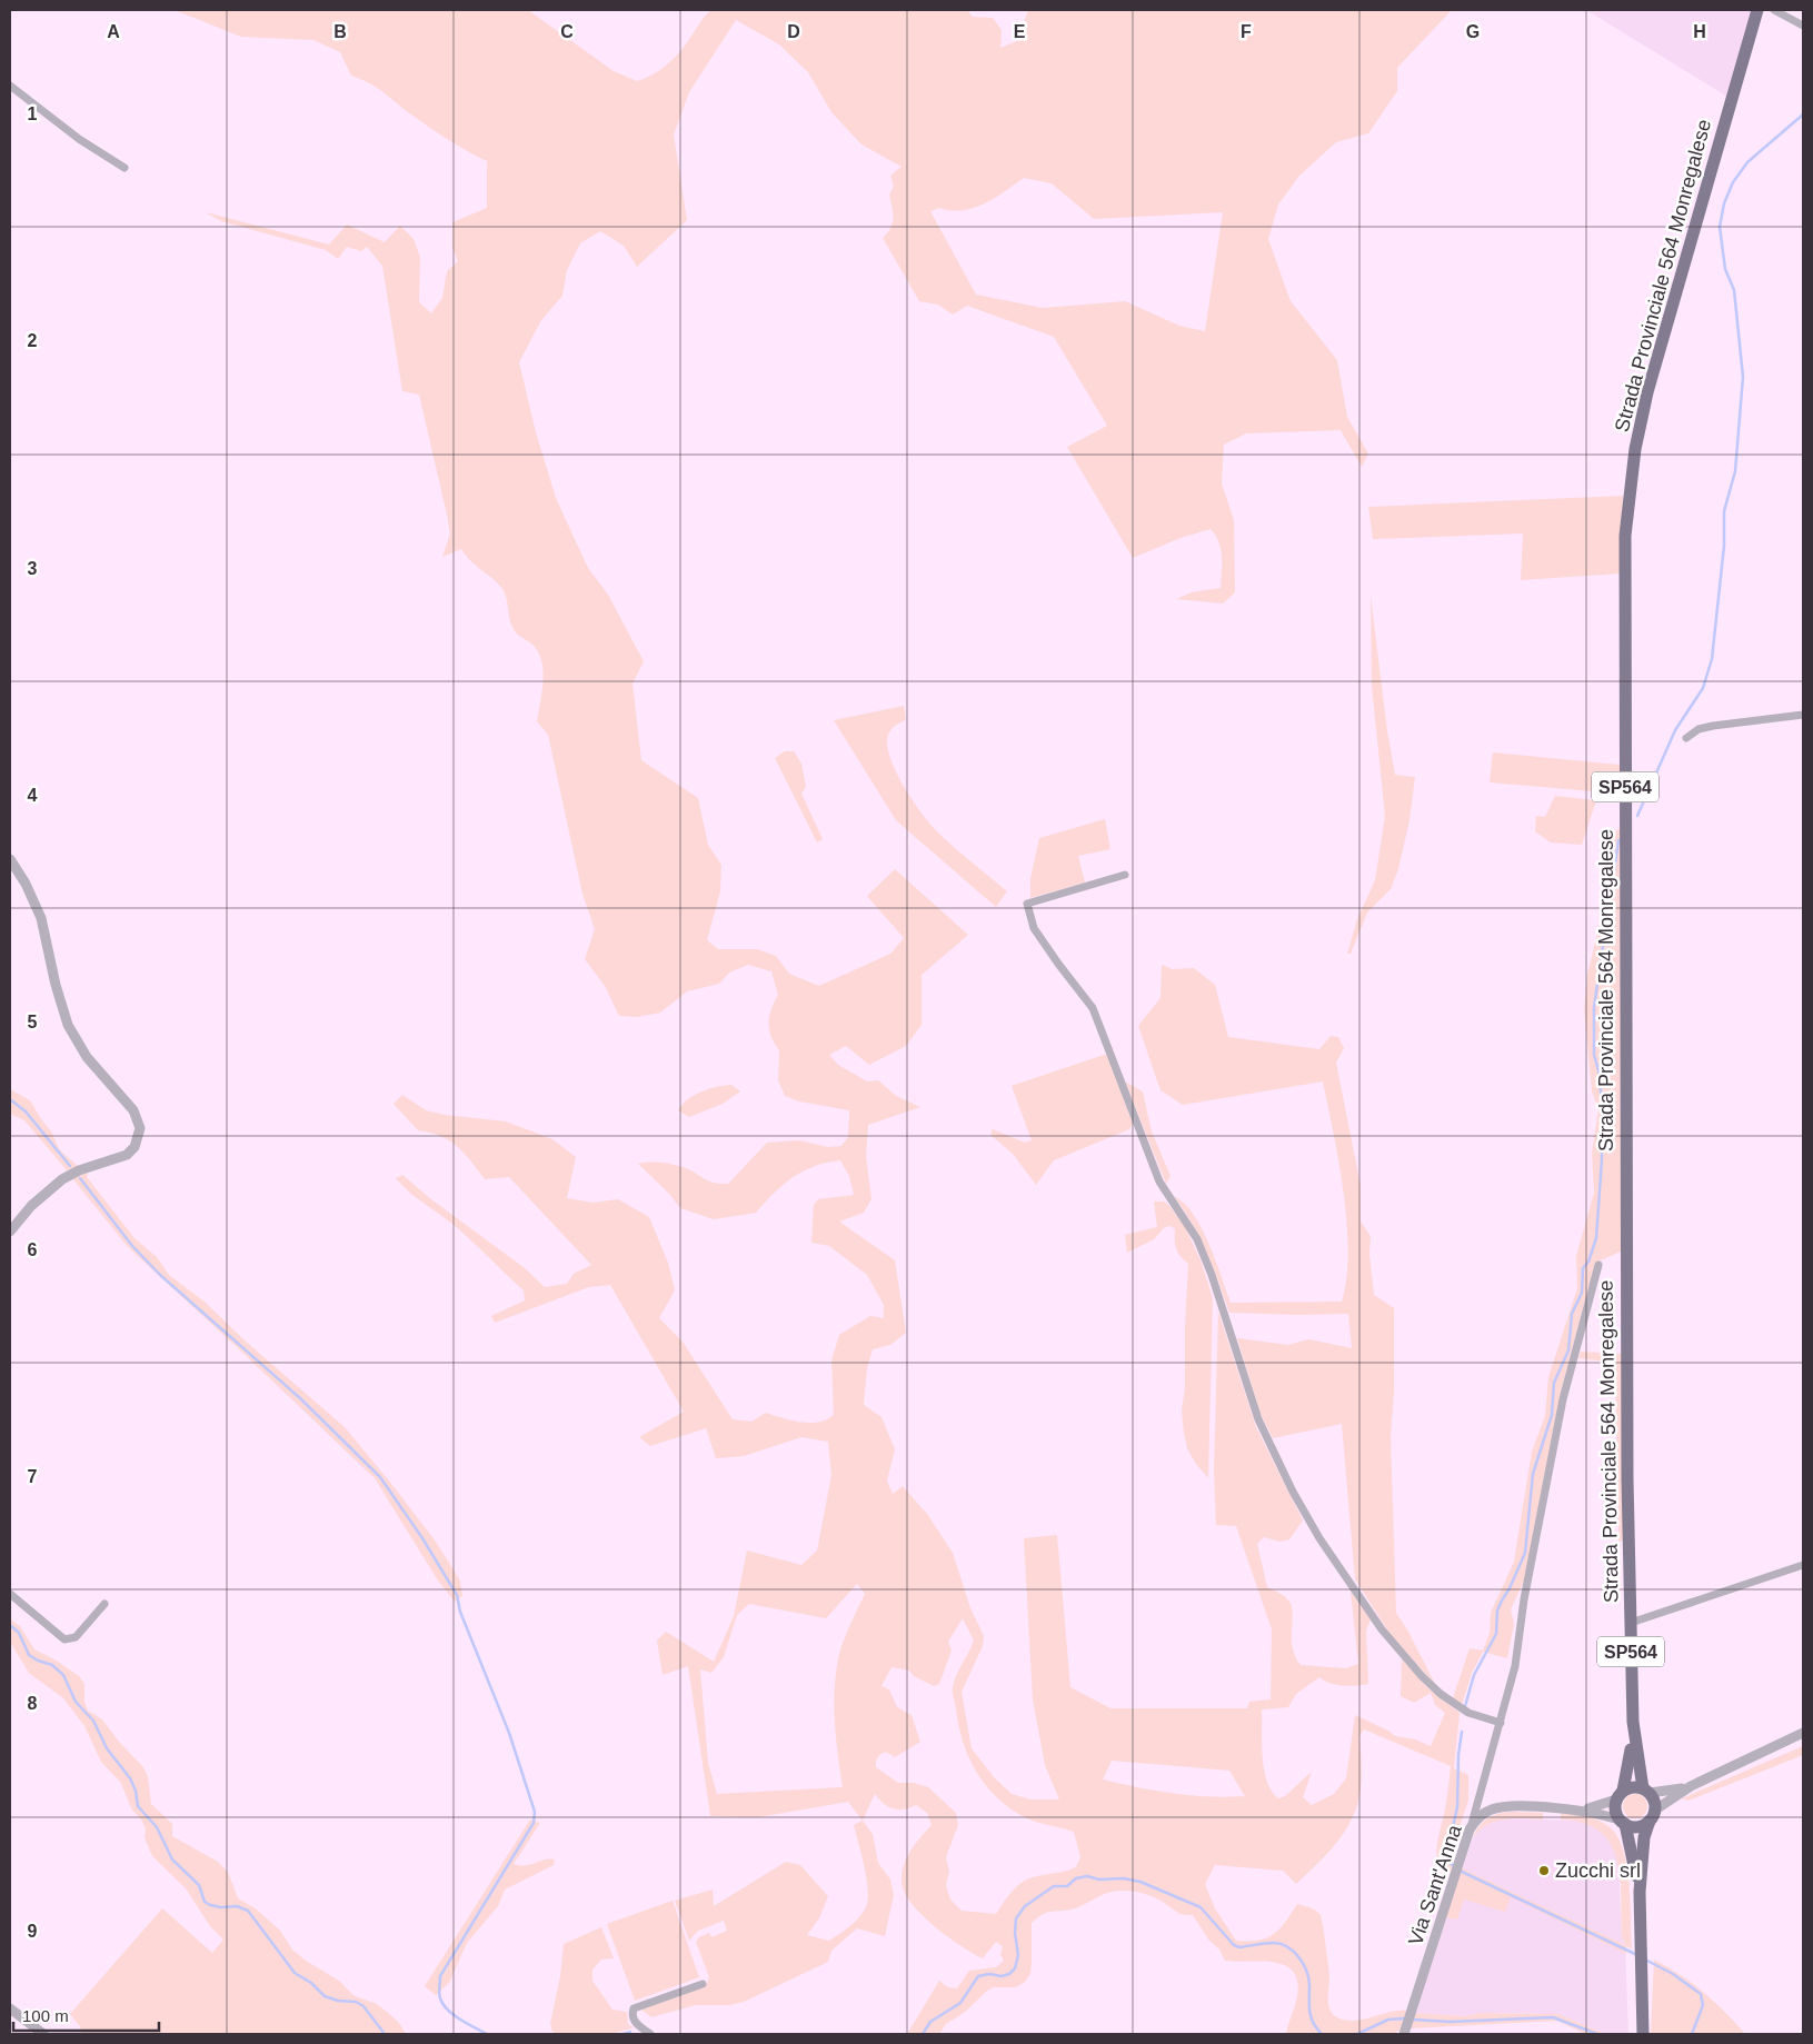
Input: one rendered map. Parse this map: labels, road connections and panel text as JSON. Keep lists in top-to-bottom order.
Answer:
{
  "streets": {
    "main road": ["Strada Provinciale 564 Monregalese", "SP564"],
    "street": ["Via Sant'Anna"]
  },
  "crossings": [
    ["Strada Provinciale 564 Monregalese", "Via Sant'Anna"]
  ],
  "places": ["Zucchi srl"],
  "scale_bar": "100 m",
  "grid": {
    "columns": [
      "A",
      "B",
      "C",
      "D",
      "E",
      "F",
      "G",
      "H"
    ],
    "rows": [
      "1",
      "2",
      "3",
      "4",
      "5",
      "6",
      "7",
      "8",
      "9"
    ]
  }
}
